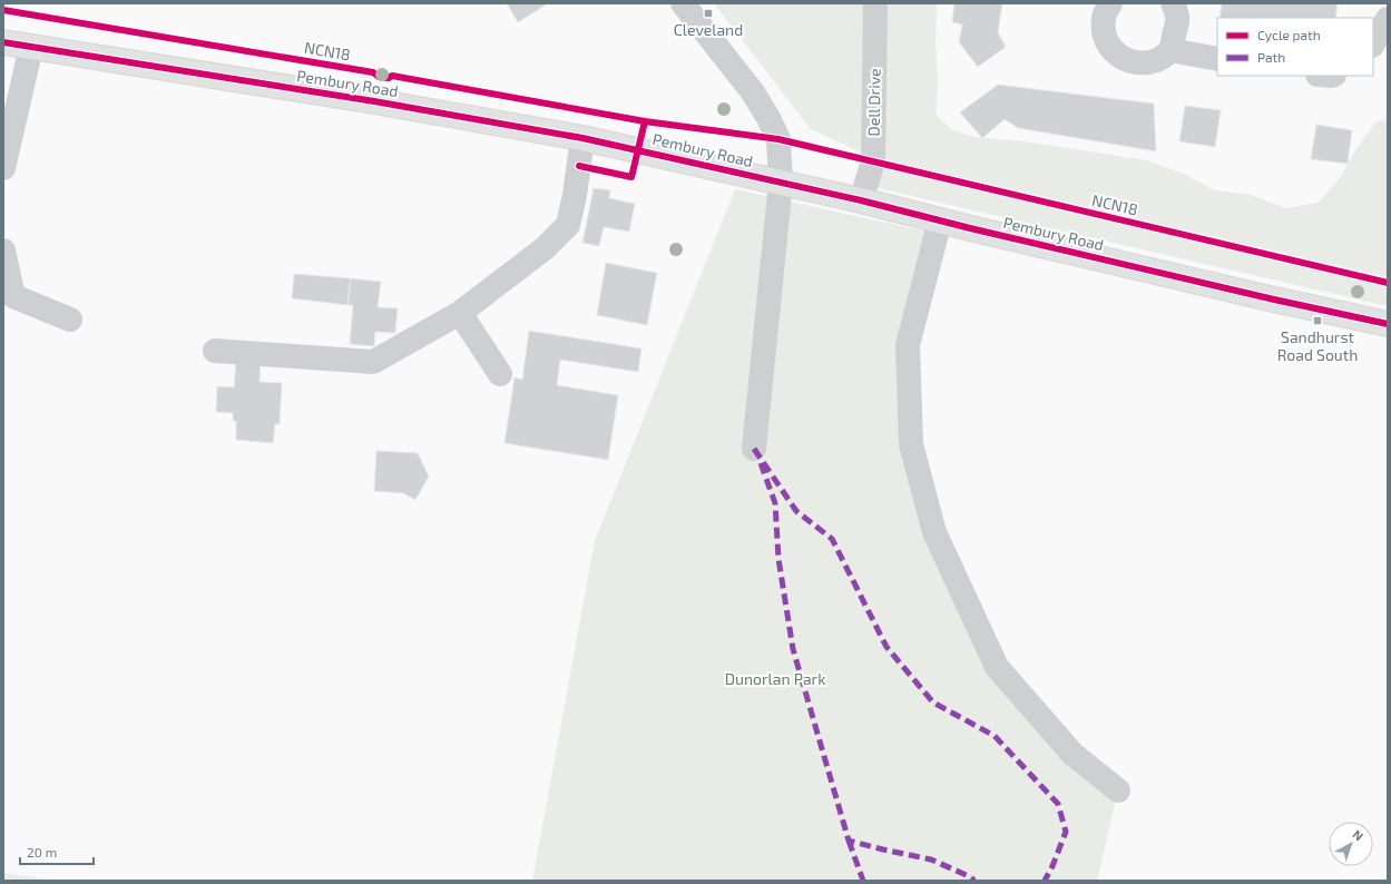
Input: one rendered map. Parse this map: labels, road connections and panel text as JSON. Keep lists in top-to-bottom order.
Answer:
{
  "streets": {
    "main road": ["Pembury Road"],
    "street": ["Dell Drive"],
    "cycle path": ["NCN18"]
  },
  "crossings": [
    ["Pembury Road", "Dell Drive"]
  ],
  "parks": ["Dunorlan Park"],
  "places": {
    "transit": ["Cleveland", "Sandhurst Road South"]
  },
  "legend": ["Cycle path", "Path"],
  "scale_bar": "20 m",
  "north": "top right"
}
